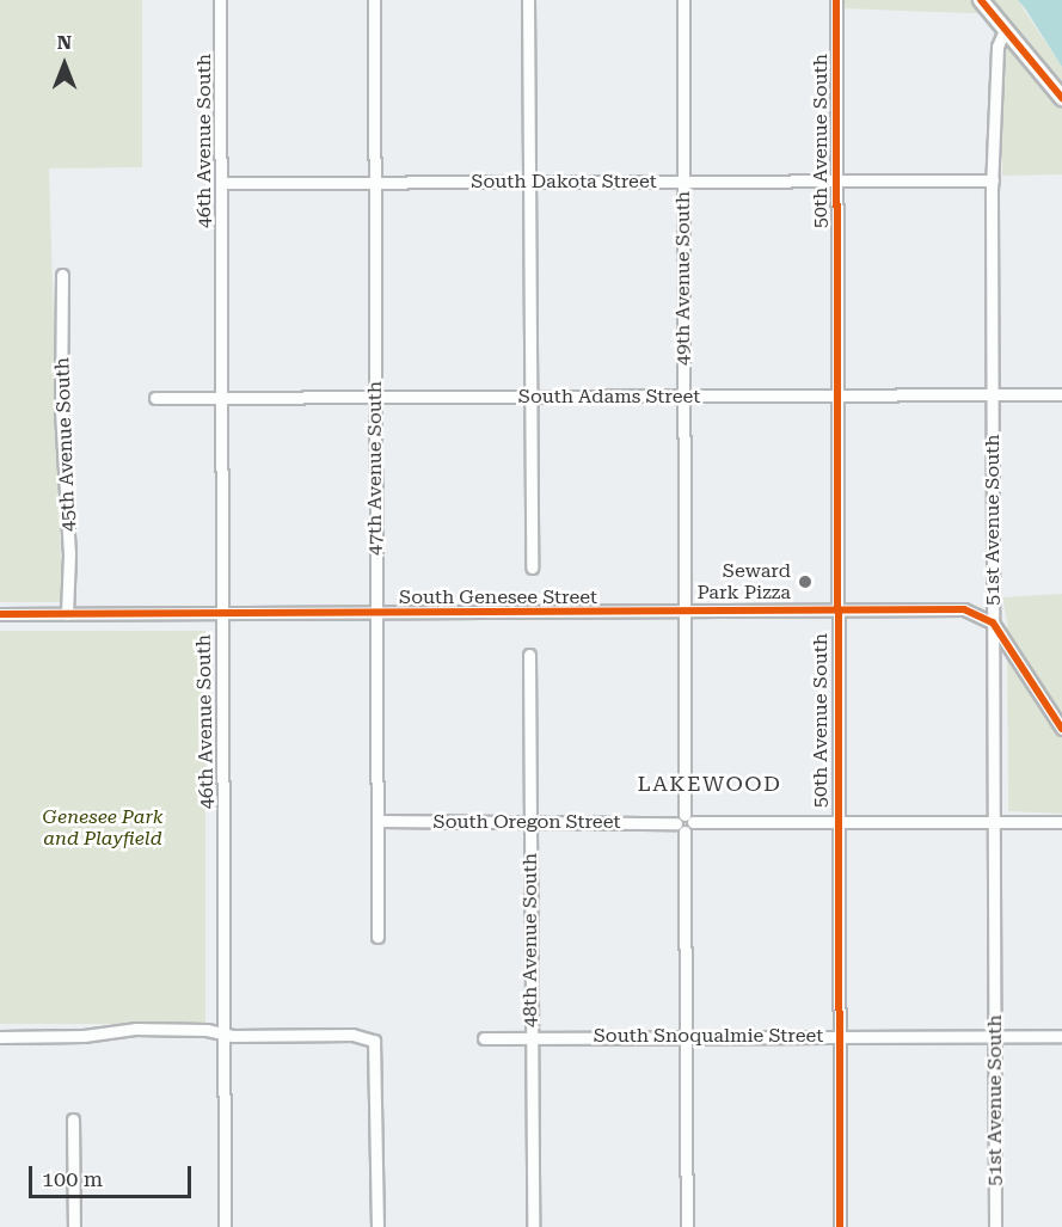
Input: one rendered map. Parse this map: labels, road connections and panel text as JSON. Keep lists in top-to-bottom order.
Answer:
{
  "streets": {
    "street": [
      "46th Avenue South",
      "50th Avenue South",
      "South Dakota Street",
      "49th Avenue South",
      "South Adams Street",
      "45th Avenue South",
      "47th Avenue South",
      "51st Avenue South",
      "South Genesee Street",
      "South Oregon Street",
      "48th Avenue South",
      "South Snoqualmie Street"
    ]
  },
  "crossings": [
    ["46th Avenue South", "South Dakota Street"],
    ["46th Avenue South", "South Adams Street"],
    ["46th Avenue South", "South Genesee Street"],
    ["50th Avenue South", "South Dakota Street"],
    ["50th Avenue South", "South Adams Street"],
    ["50th Avenue South", "South Genesee Street"],
    ["50th Avenue South", "South Oregon Street"],
    ["50th Avenue South", "South Snoqualmie Street"],
    ["South Dakota Street", "49th Avenue South"],
    ["South Dakota Street", "47th Avenue South"],
    ["South Dakota Street", "51st Avenue South"],
    ["49th Avenue South", "South Adams Street"],
    ["49th Avenue South", "South Genesee Street"],
    ["49th Avenue South", "South Oregon Street"],
    ["49th Avenue South", "South Snoqualmie Street"],
    ["South Adams Street", "47th Avenue South"],
    ["South Adams Street", "51st Avenue South"],
    ["45th Avenue South", "South Genesee Street"],
    ["47th Avenue South", "South Genesee Street"],
    ["47th Avenue South", "South Oregon Street"],
    ["51st Avenue South", "South Genesee Street"],
    ["51st Avenue South", "South Oregon Street"],
    ["51st Avenue South", "South Snoqualmie Street"],
    ["South Oregon Street", "48th Avenue South"],
    ["48th Avenue South", "South Snoqualmie Street"]
  ],
  "districts": ["LAKEWOOD"],
  "parks": ["Genesee Park and Playfield"],
  "places": ["Seward Park Pizza"],
  "scale_bar": "100 m",
  "north": "top"
}
